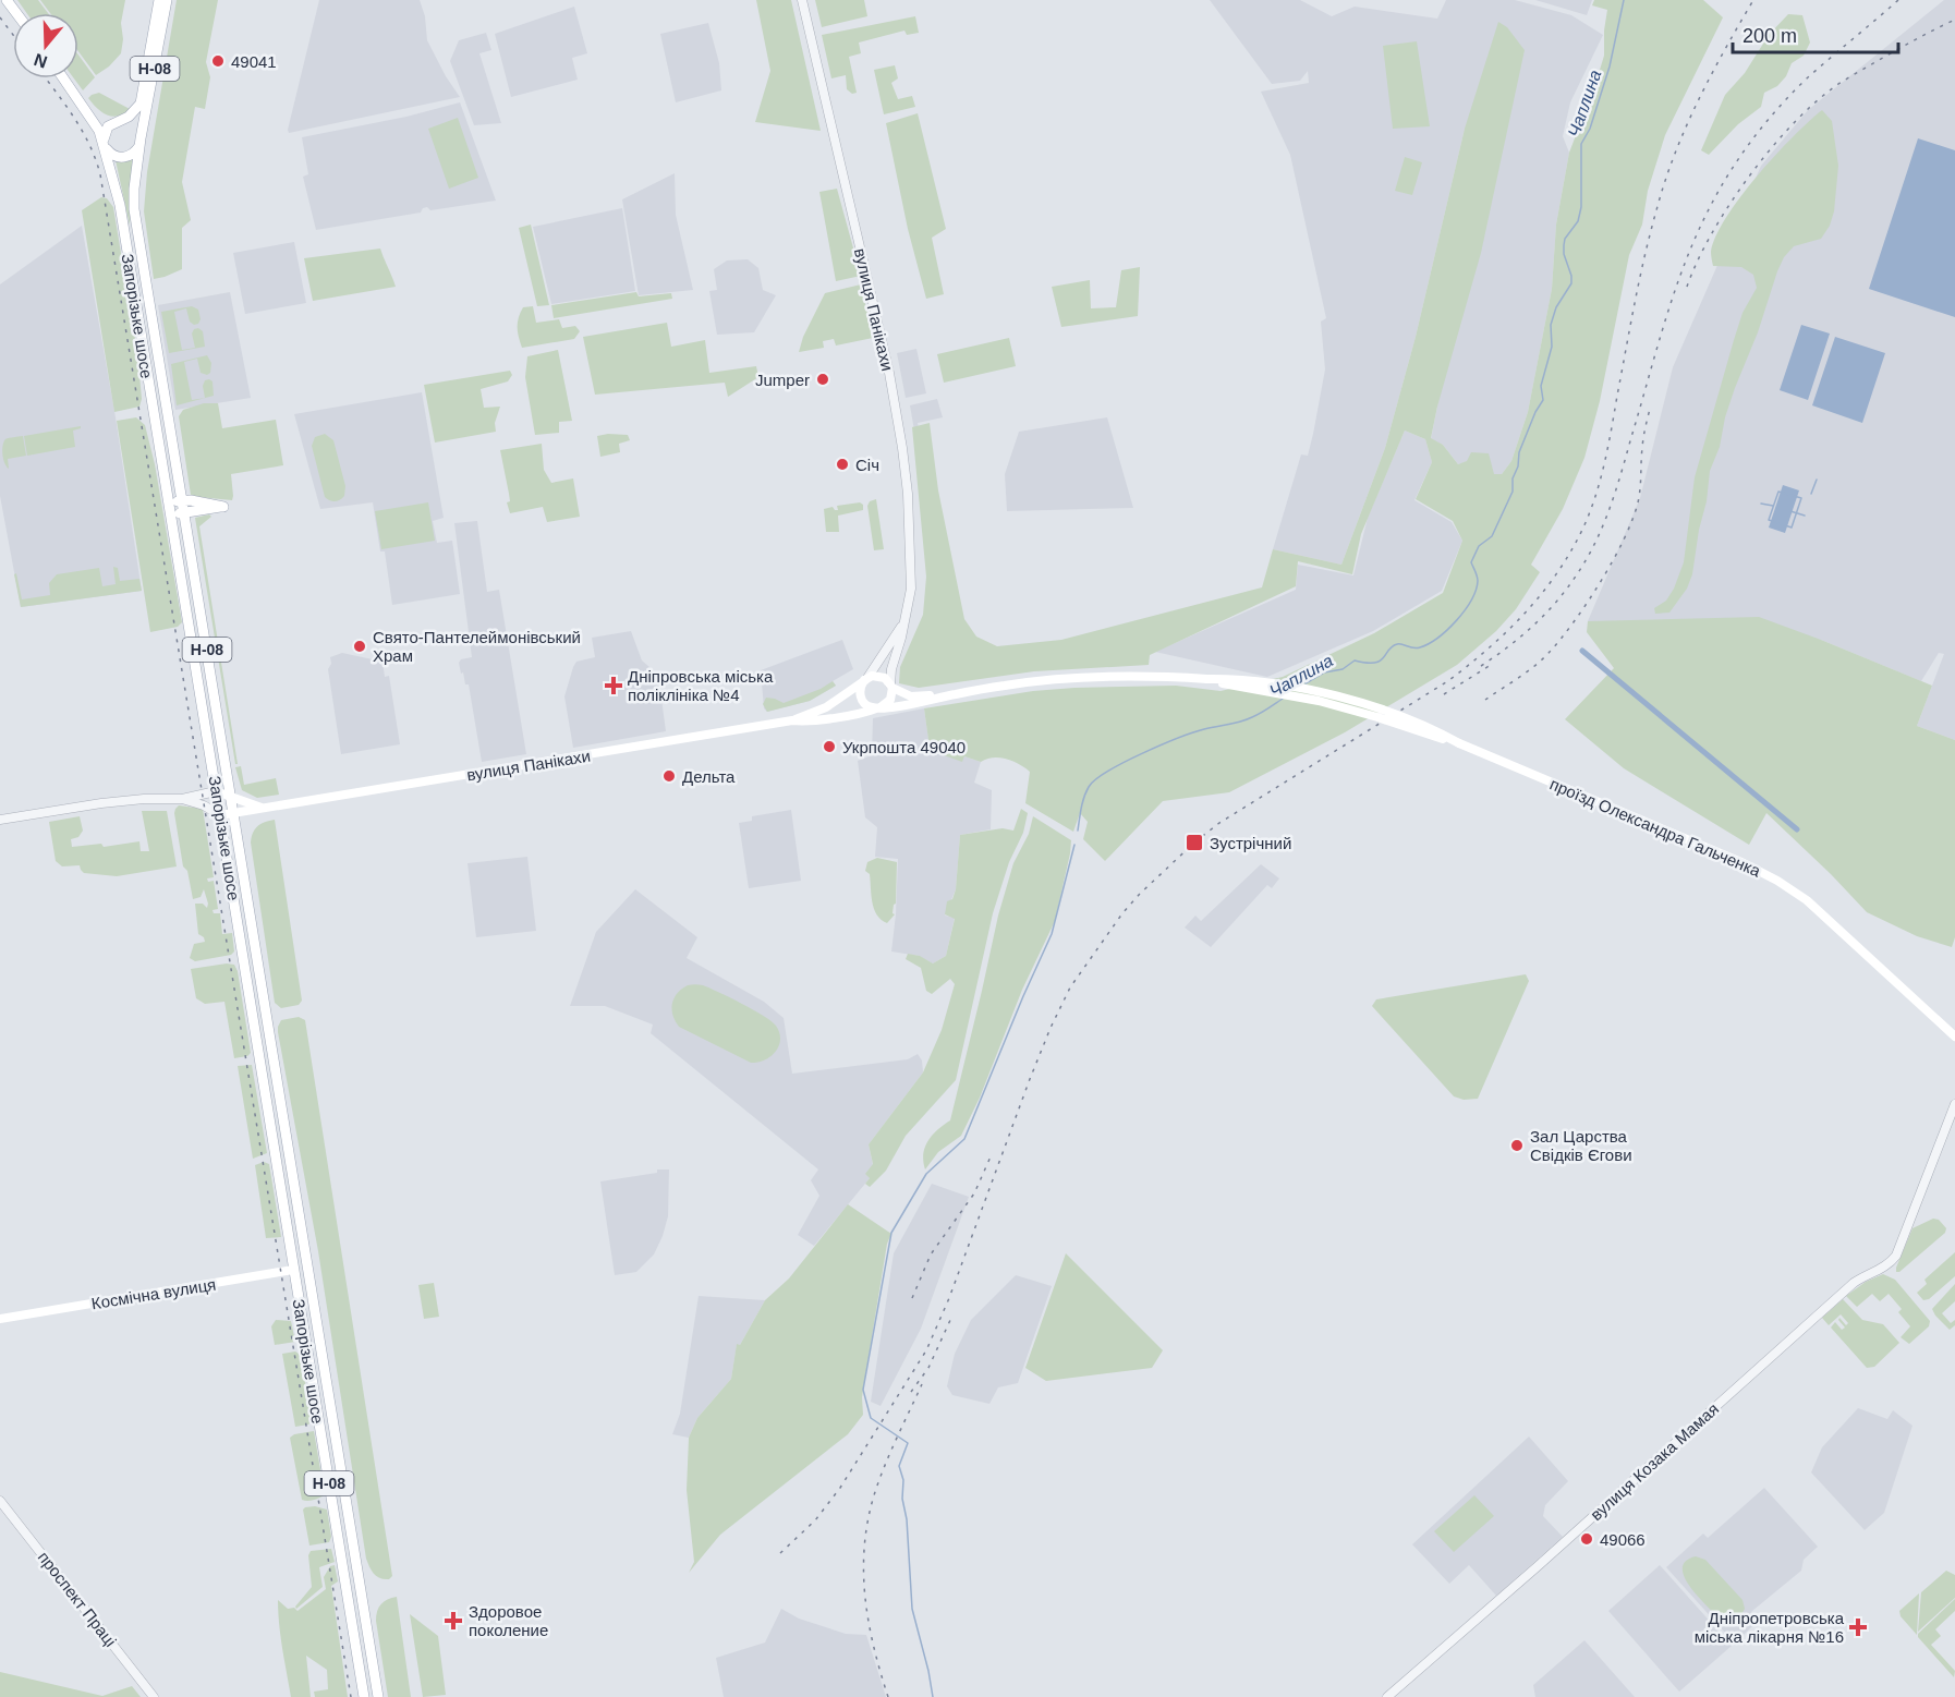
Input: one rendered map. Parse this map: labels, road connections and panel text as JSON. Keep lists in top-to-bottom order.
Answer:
{
  "streets": {
    "main road": [
      "Н-08",
      "вулиця Панікахи",
      "Запорізьке шосе",
      "проїзд Олександра Гальченка",
      "Космічна вулиця"
    ],
    "street": ["вулиця Козака Мамая", "проспект Праці"]
  },
  "crossings": [
    ["Н-08", "Запорізьке шосе"],
    ["вулиця Панікахи", "Запорізьке шосе"],
    ["вулиця Панікахи", "проїзд Олександра Гальченка"],
    ["Запорізьке шосе", "Космічна вулиця"]
  ],
  "water": ["Чаплина"],
  "places": {
    "other": [
      "49041",
      "Jumper",
      "Січ",
      "Свято-Пантелеймонівський Храм",
      "Укрпошта 49040",
      "Дельта",
      "Зал Царства Свідків Єгови",
      "49066"
    ],
    "health": ["Дніпровська міська поліклініка №4", "Здоровое поколение", "Дніпропетровська міська лікарня №16"],
    "transit": ["Зустрічний"]
  },
  "scale_bar": "200 m",
  "north": "bottom"
}
